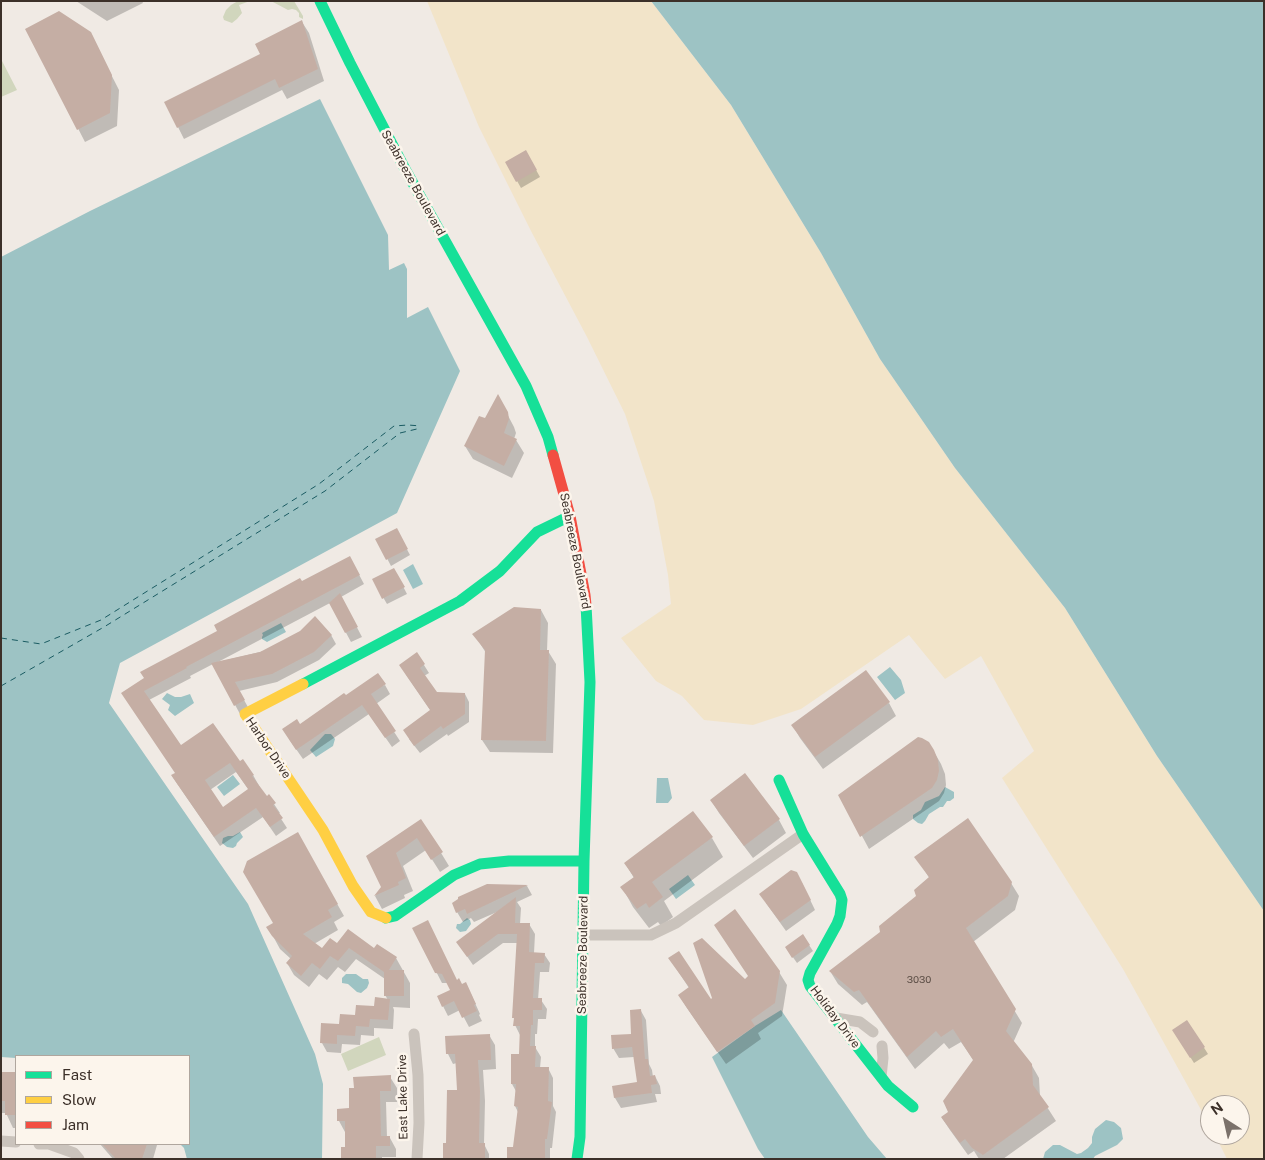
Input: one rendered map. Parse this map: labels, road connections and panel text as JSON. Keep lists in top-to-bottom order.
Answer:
{
  "streets": {
    "street": [
      "Seabreeze Boulevard",
      "Harbor Drive",
      "Holiday Drive",
      "East Lake Drive"
    ]
  },
  "crossings": [
    ["Seabreeze Boulevard", "Harbor Drive"]
  ],
  "house_numbers": ["3030"],
  "legend": ["Fast", "Slow", "Jam"],
  "north": "top left"
}
